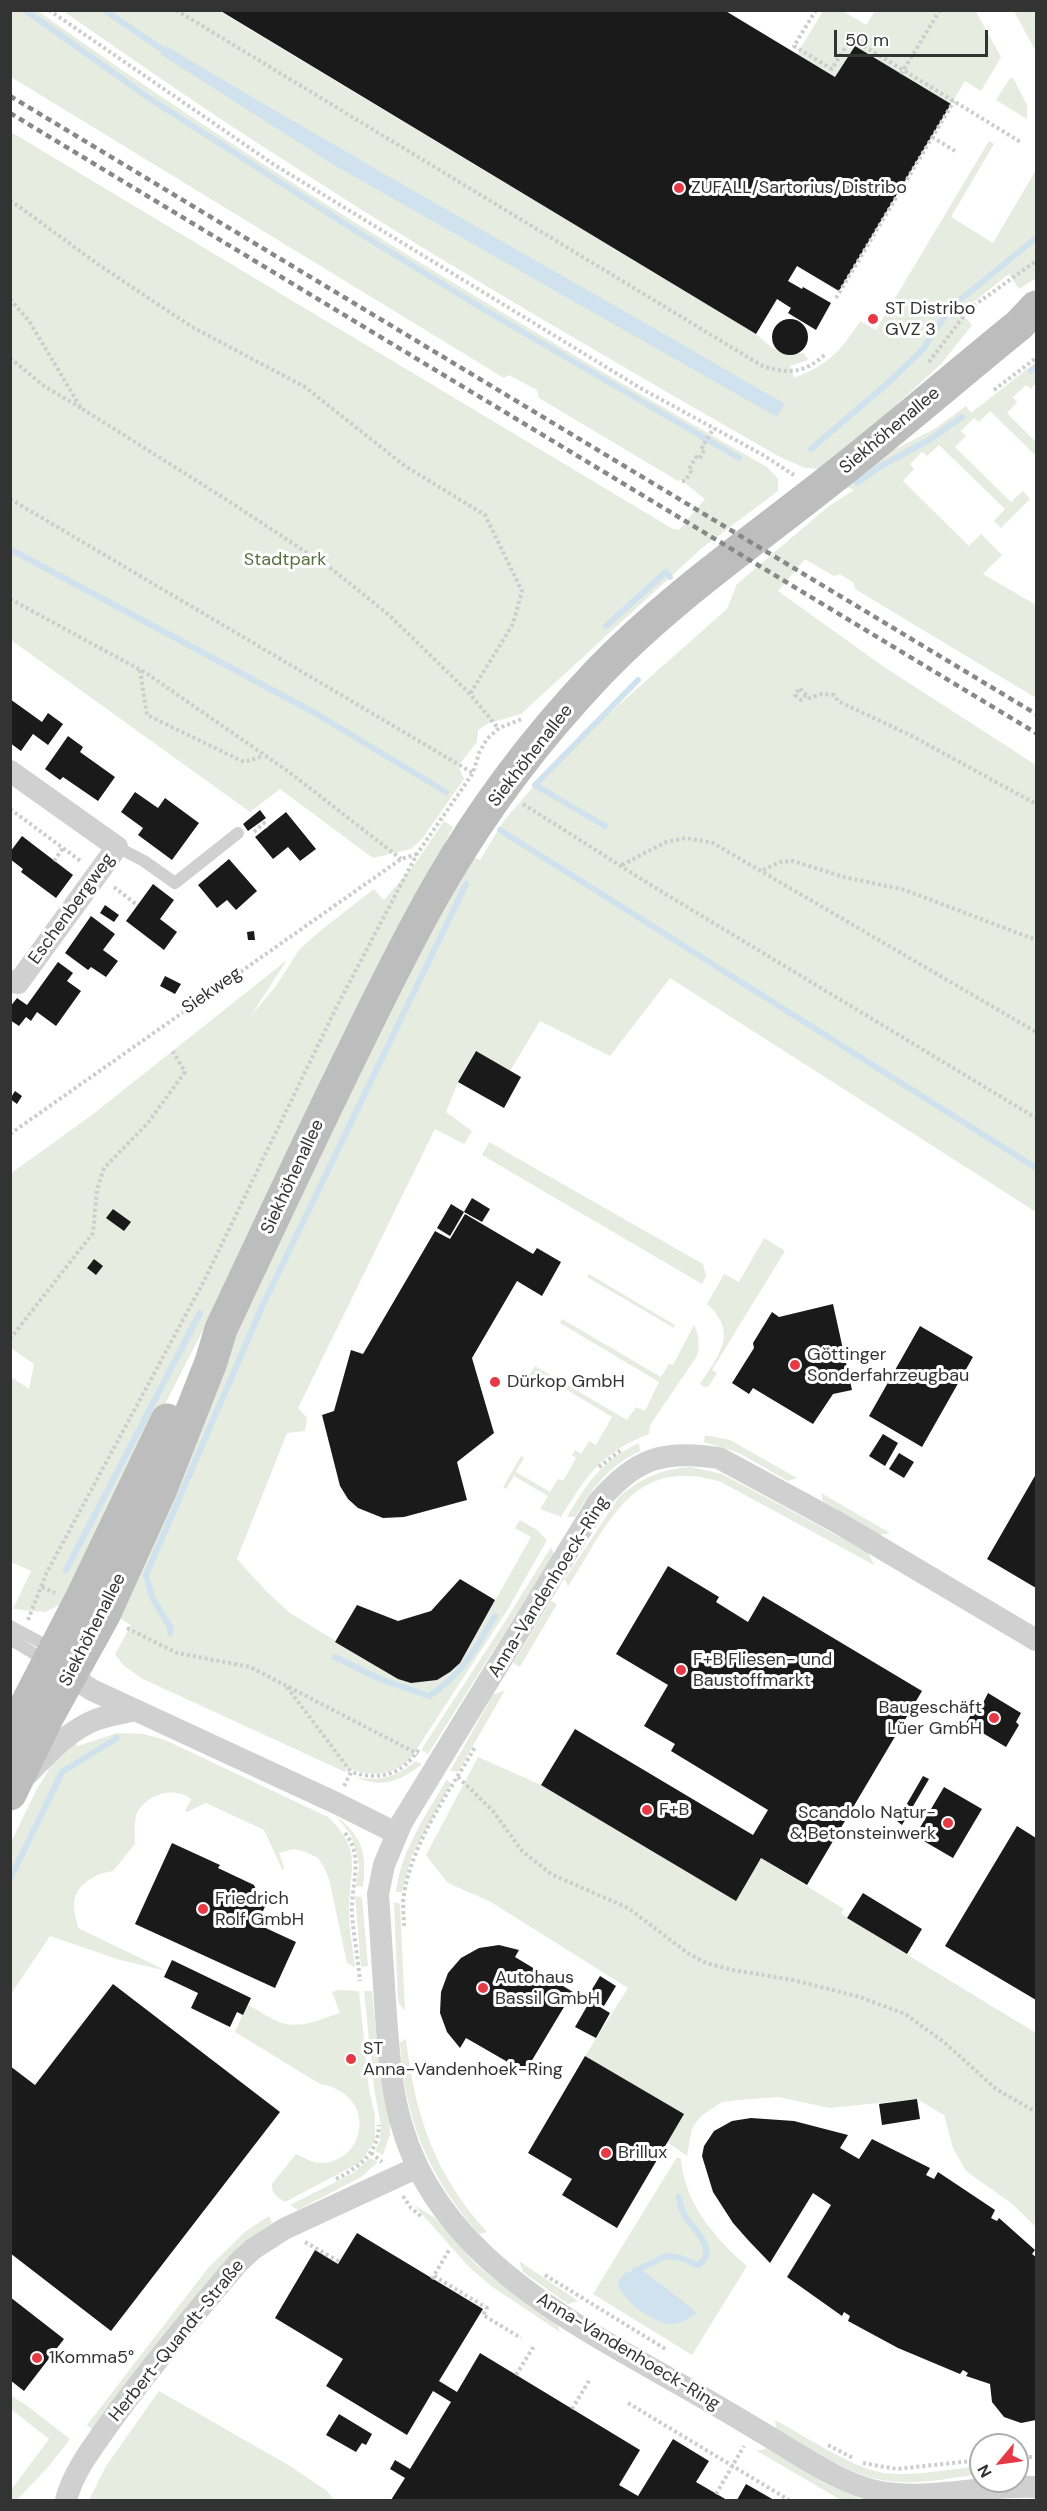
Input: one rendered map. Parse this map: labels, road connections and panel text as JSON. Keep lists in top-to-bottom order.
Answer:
{
  "streets": {
    "main road": ["Siekhöhenallee"],
    "street": ["Eschenbergweg", "Anna-Vandenhoeck-Ring", "Herbert-Quandt-Straße"],
    "path": ["Siekweg"]
  },
  "crossings": [
    ["Anna-Vandenhoeck-Ring", "Herbert-Quandt-Straße"]
  ],
  "parks": ["Stadtpark"],
  "places": [
    "ZUFALL/Sartorius/Distribo",
    "ST Distribo GVZ 3",
    "Göttinger Sonderfahrzeugbau",
    "Dürkop GmbH",
    "F+B Fliesen- und Baustoffmarkt",
    "Baugeschäft Lüer GmbH",
    "F+B",
    "Scandolo Natur- & Betonsteinwerk",
    "Friedrich Rolf GmbH",
    "Autohaus Bassil GmbH",
    "ST Anna-Vandenhoek-Ring",
    "Brillux",
    "1Komma5°"
  ],
  "scale_bar": "50 m",
  "north": "bottom left"
}
